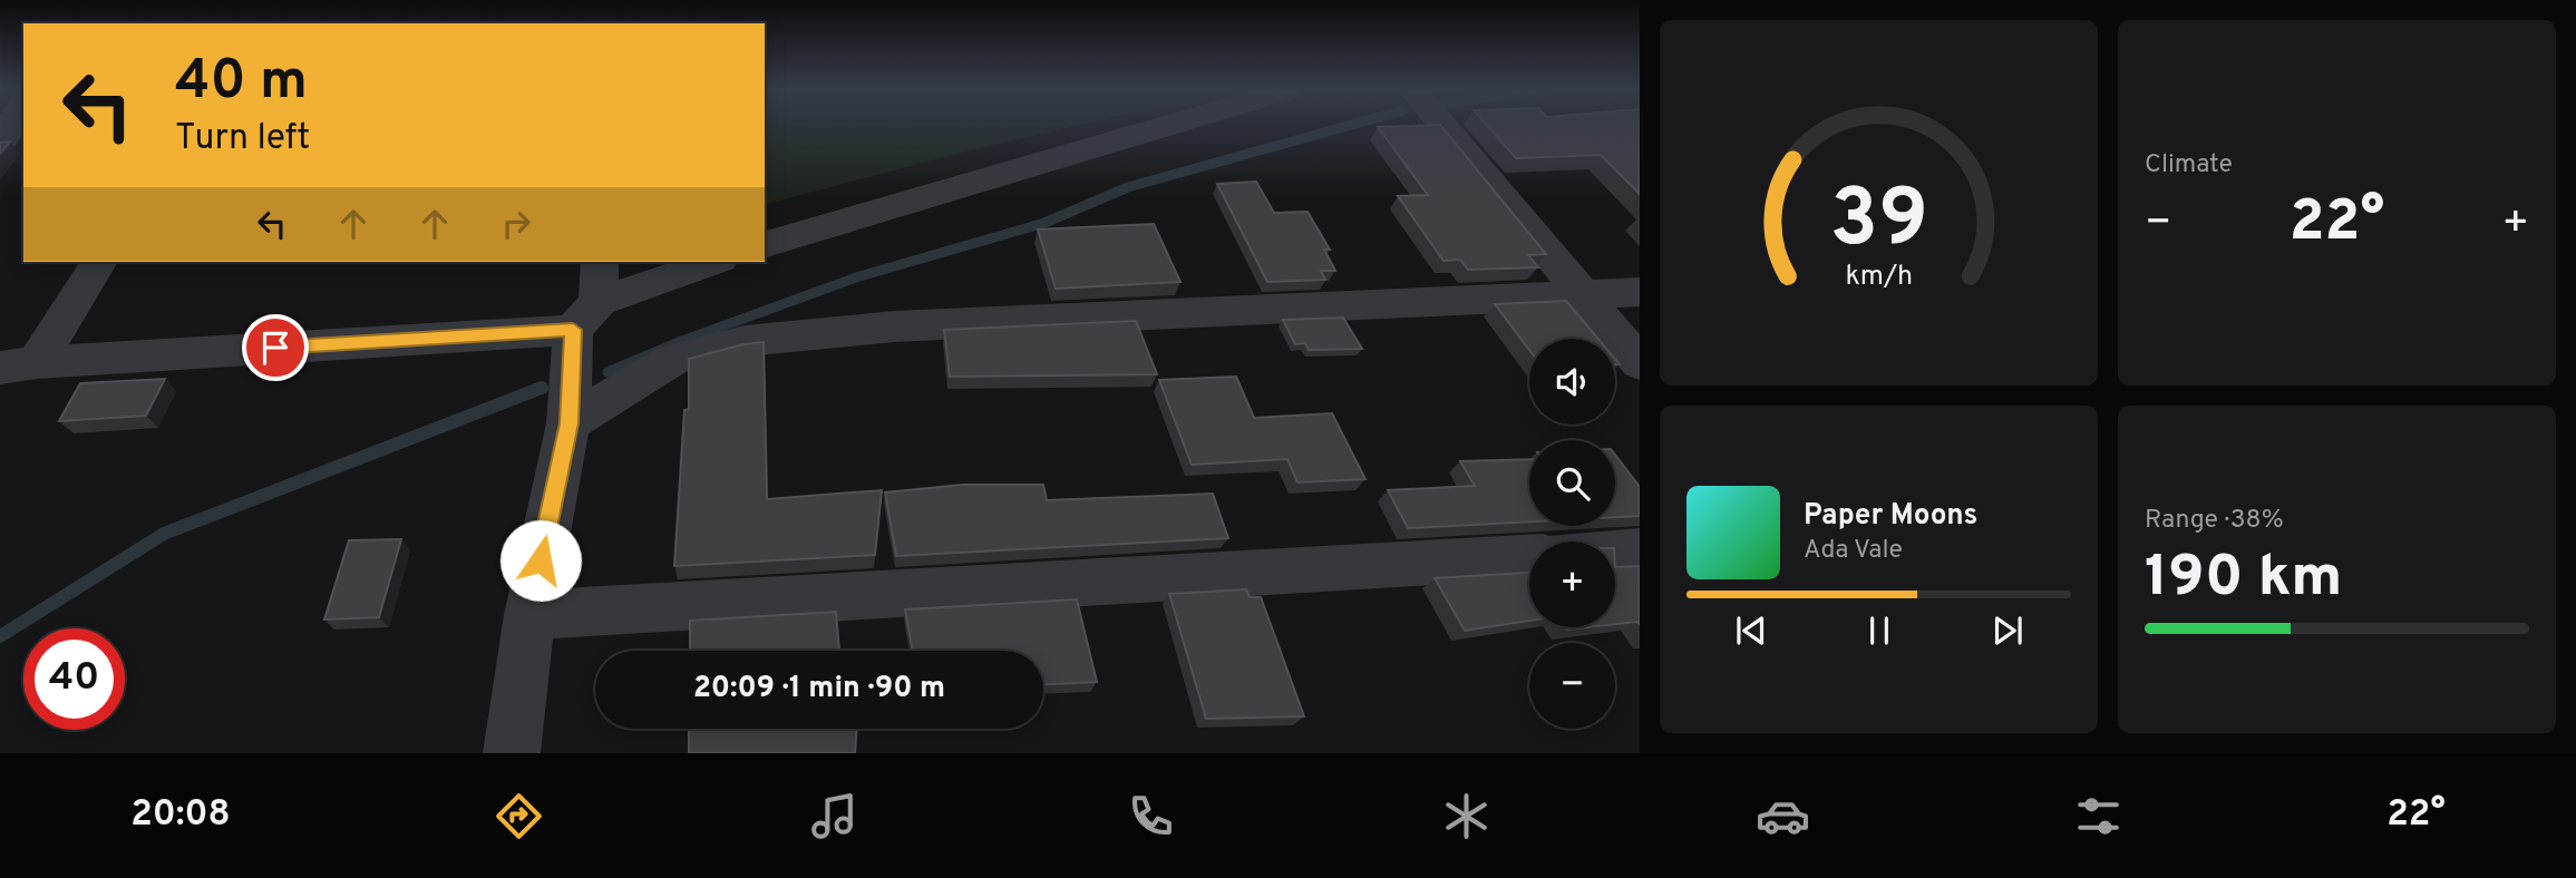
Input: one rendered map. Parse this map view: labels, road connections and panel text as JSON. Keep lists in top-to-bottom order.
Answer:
{
  "page": {
    "tile": [
      "Climate",
      ["Range · 38%", "190 km"]
    ],
    "turn": ["40 m", "Turn left"],
    "heat": ["−", "22°", "+"],
    "map_buttons": ["+", "−"],
    "song": ["Paper Moons", "Ada Vale"],
    "limit": "40",
    "trip": "20:09 · 1 min · 90 m",
    "tabs": ["20:08", "22°"],
    "gauge": ["39", "km/h"]
  }
}
